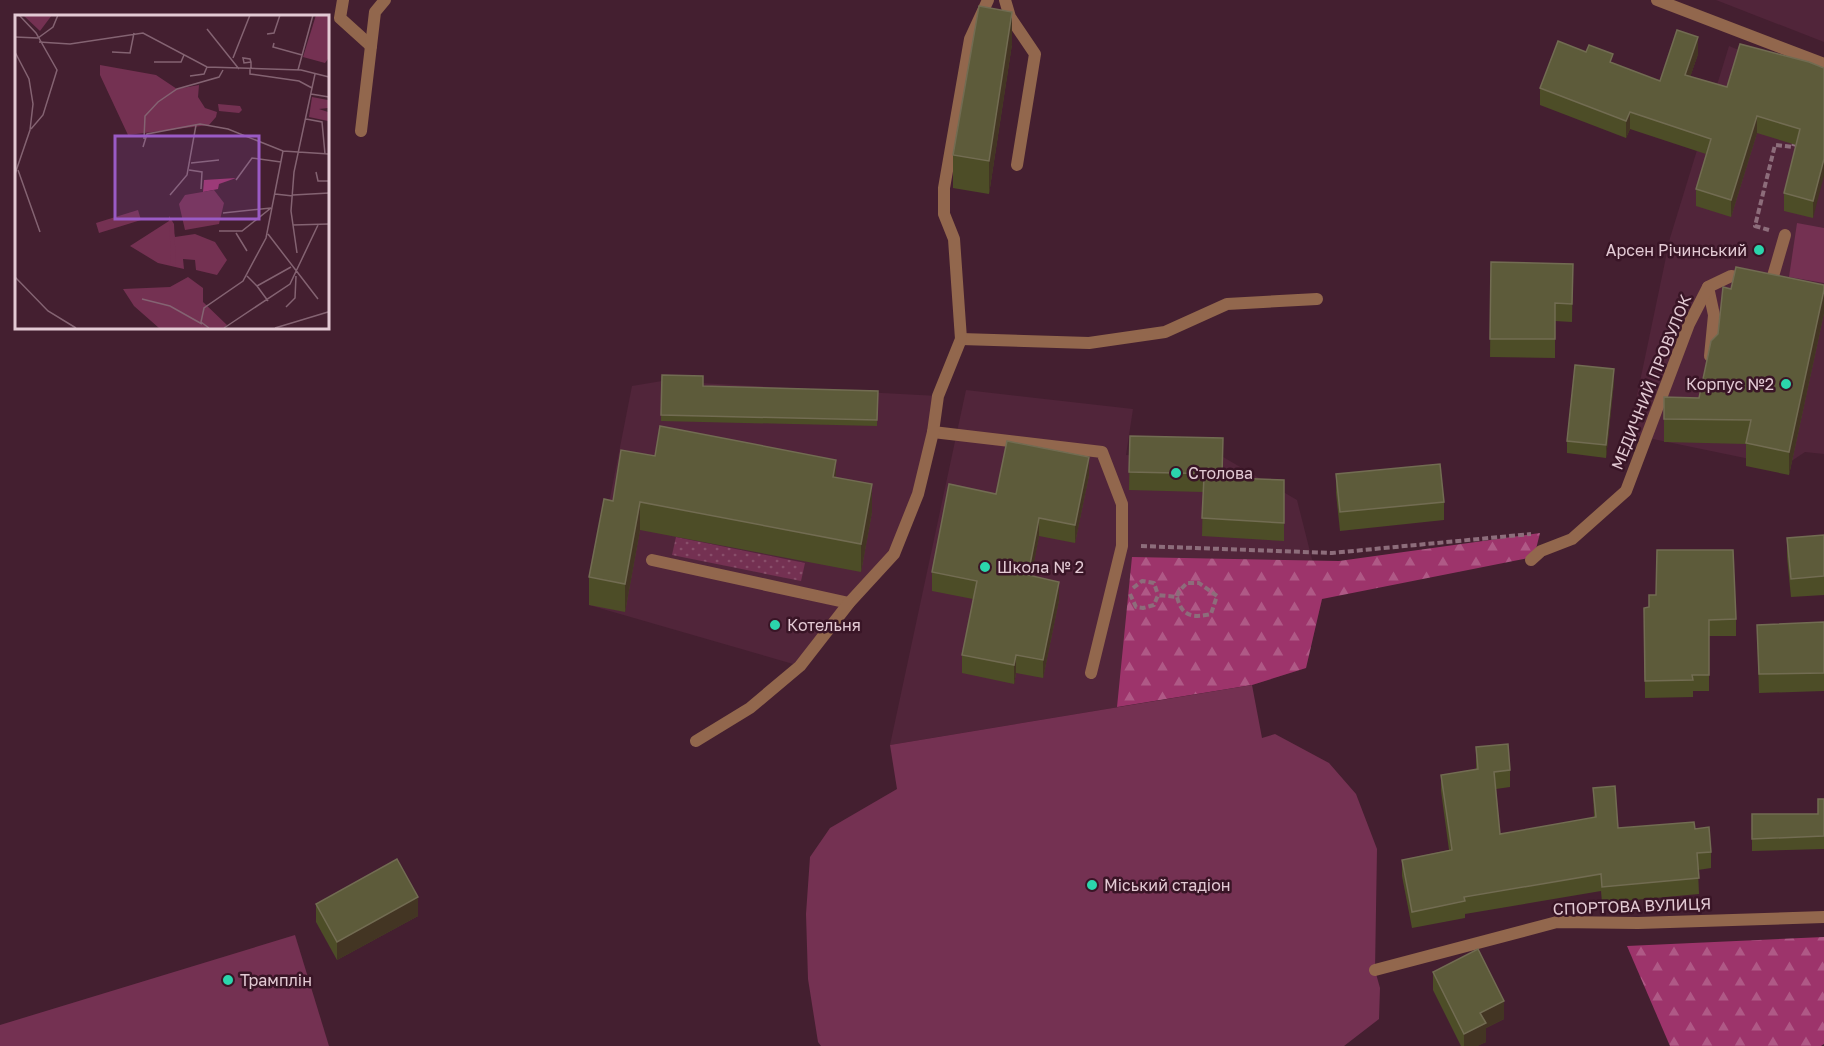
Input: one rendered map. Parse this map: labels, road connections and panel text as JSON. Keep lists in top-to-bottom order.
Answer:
{
  "streets": {
    "street": ["МЕДИЧНИЙ ПРОВУЛОК", "СПОРТОВА ВУЛИЦЯ"]
  },
  "places": [
    "Арсен Річинський",
    "Корпус №2",
    "Столова",
    "Школа № 2",
    "Котельня",
    "Міський стадіон",
    "Трамплін"
  ]
}
